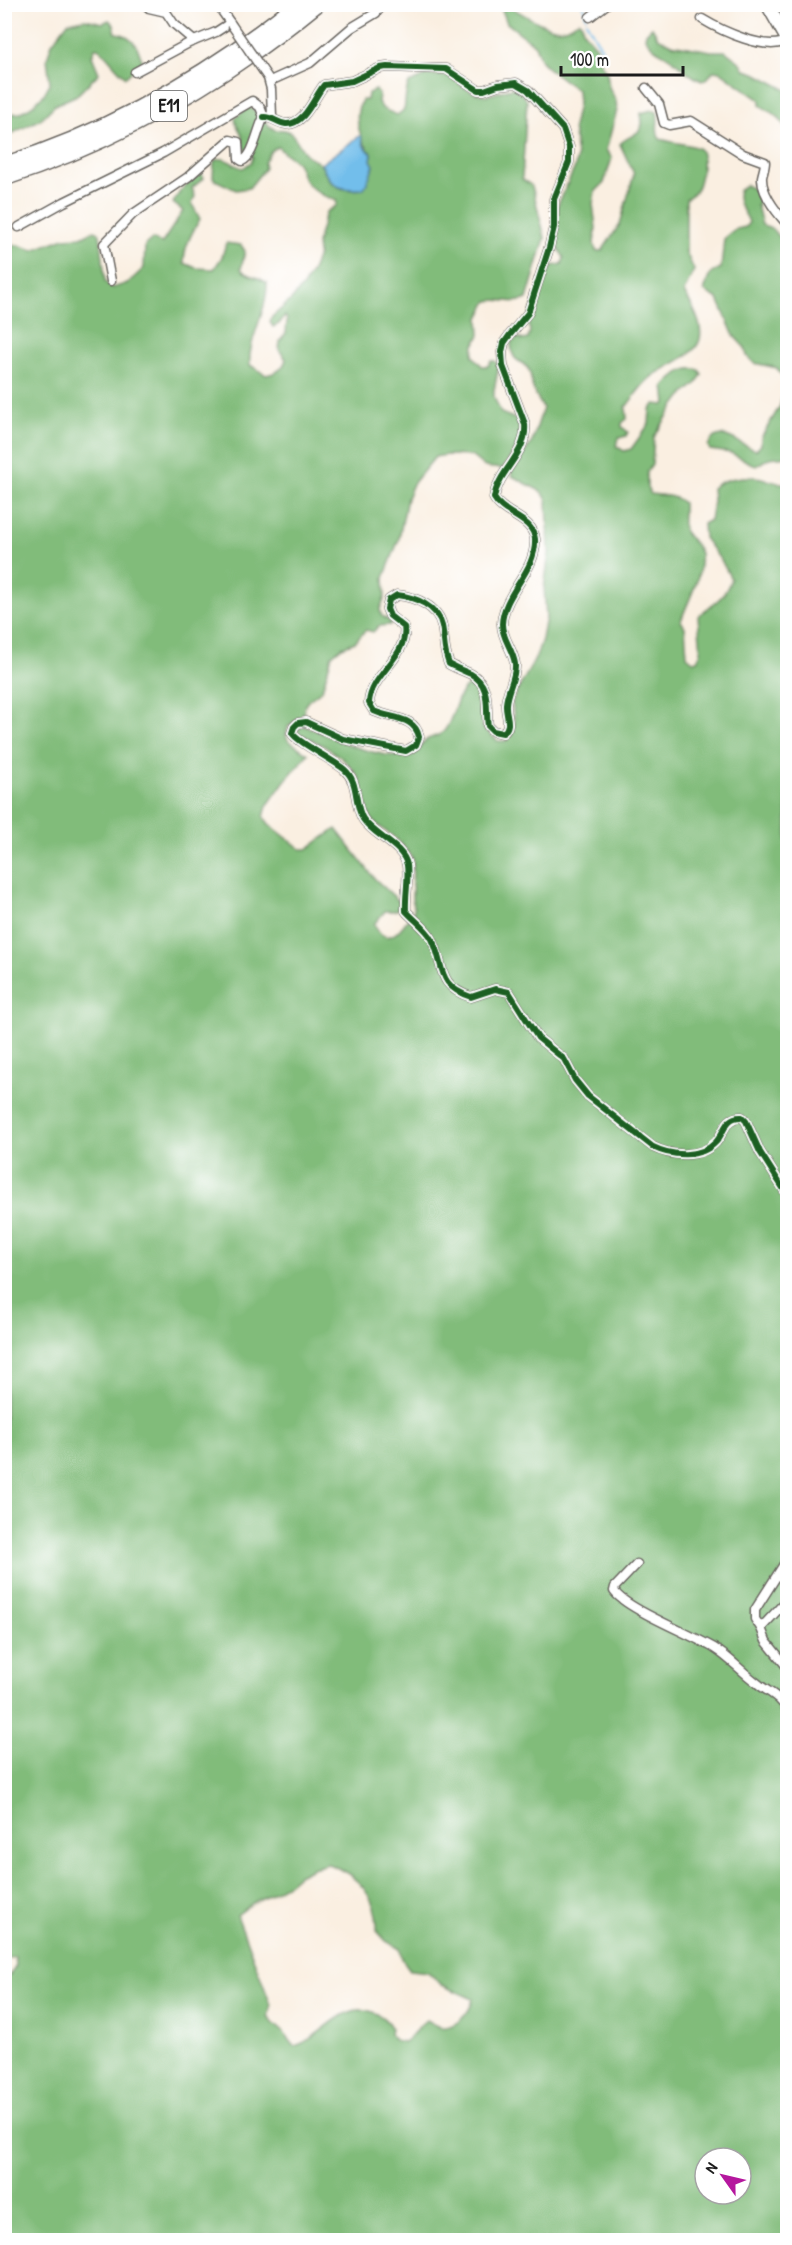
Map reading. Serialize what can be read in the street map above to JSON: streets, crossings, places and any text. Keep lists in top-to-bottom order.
{
  "streets": {
    "highway": ["E11"]
  },
  "scale_bar": "100 m",
  "north": "top left"
}
